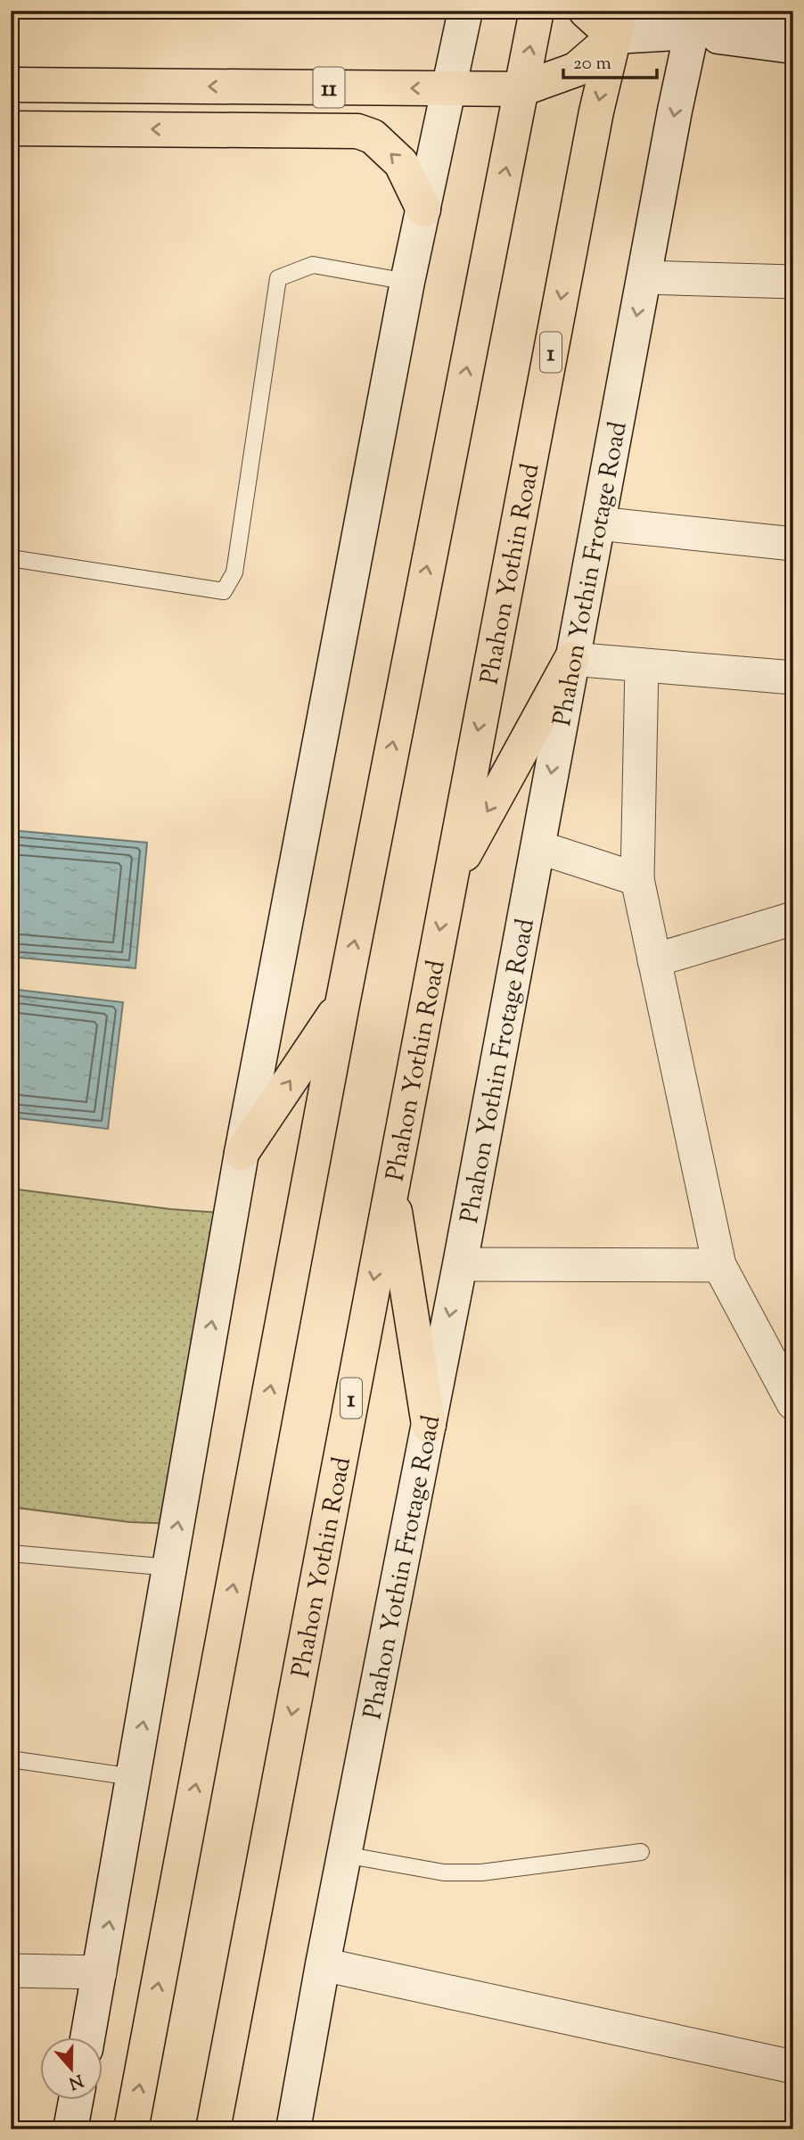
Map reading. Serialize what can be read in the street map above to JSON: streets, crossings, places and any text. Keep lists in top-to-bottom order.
{
  "streets": {
    "main road": [
      "11",
      "1",
      "Phahon Yothin Road",
      "Phahon Yothin Frotage Road"
    ]
  },
  "crossings": [
    ["11", "Phahon Yothin Road"]
  ],
  "scale_bar": "20 m",
  "north": "bottom"
}
